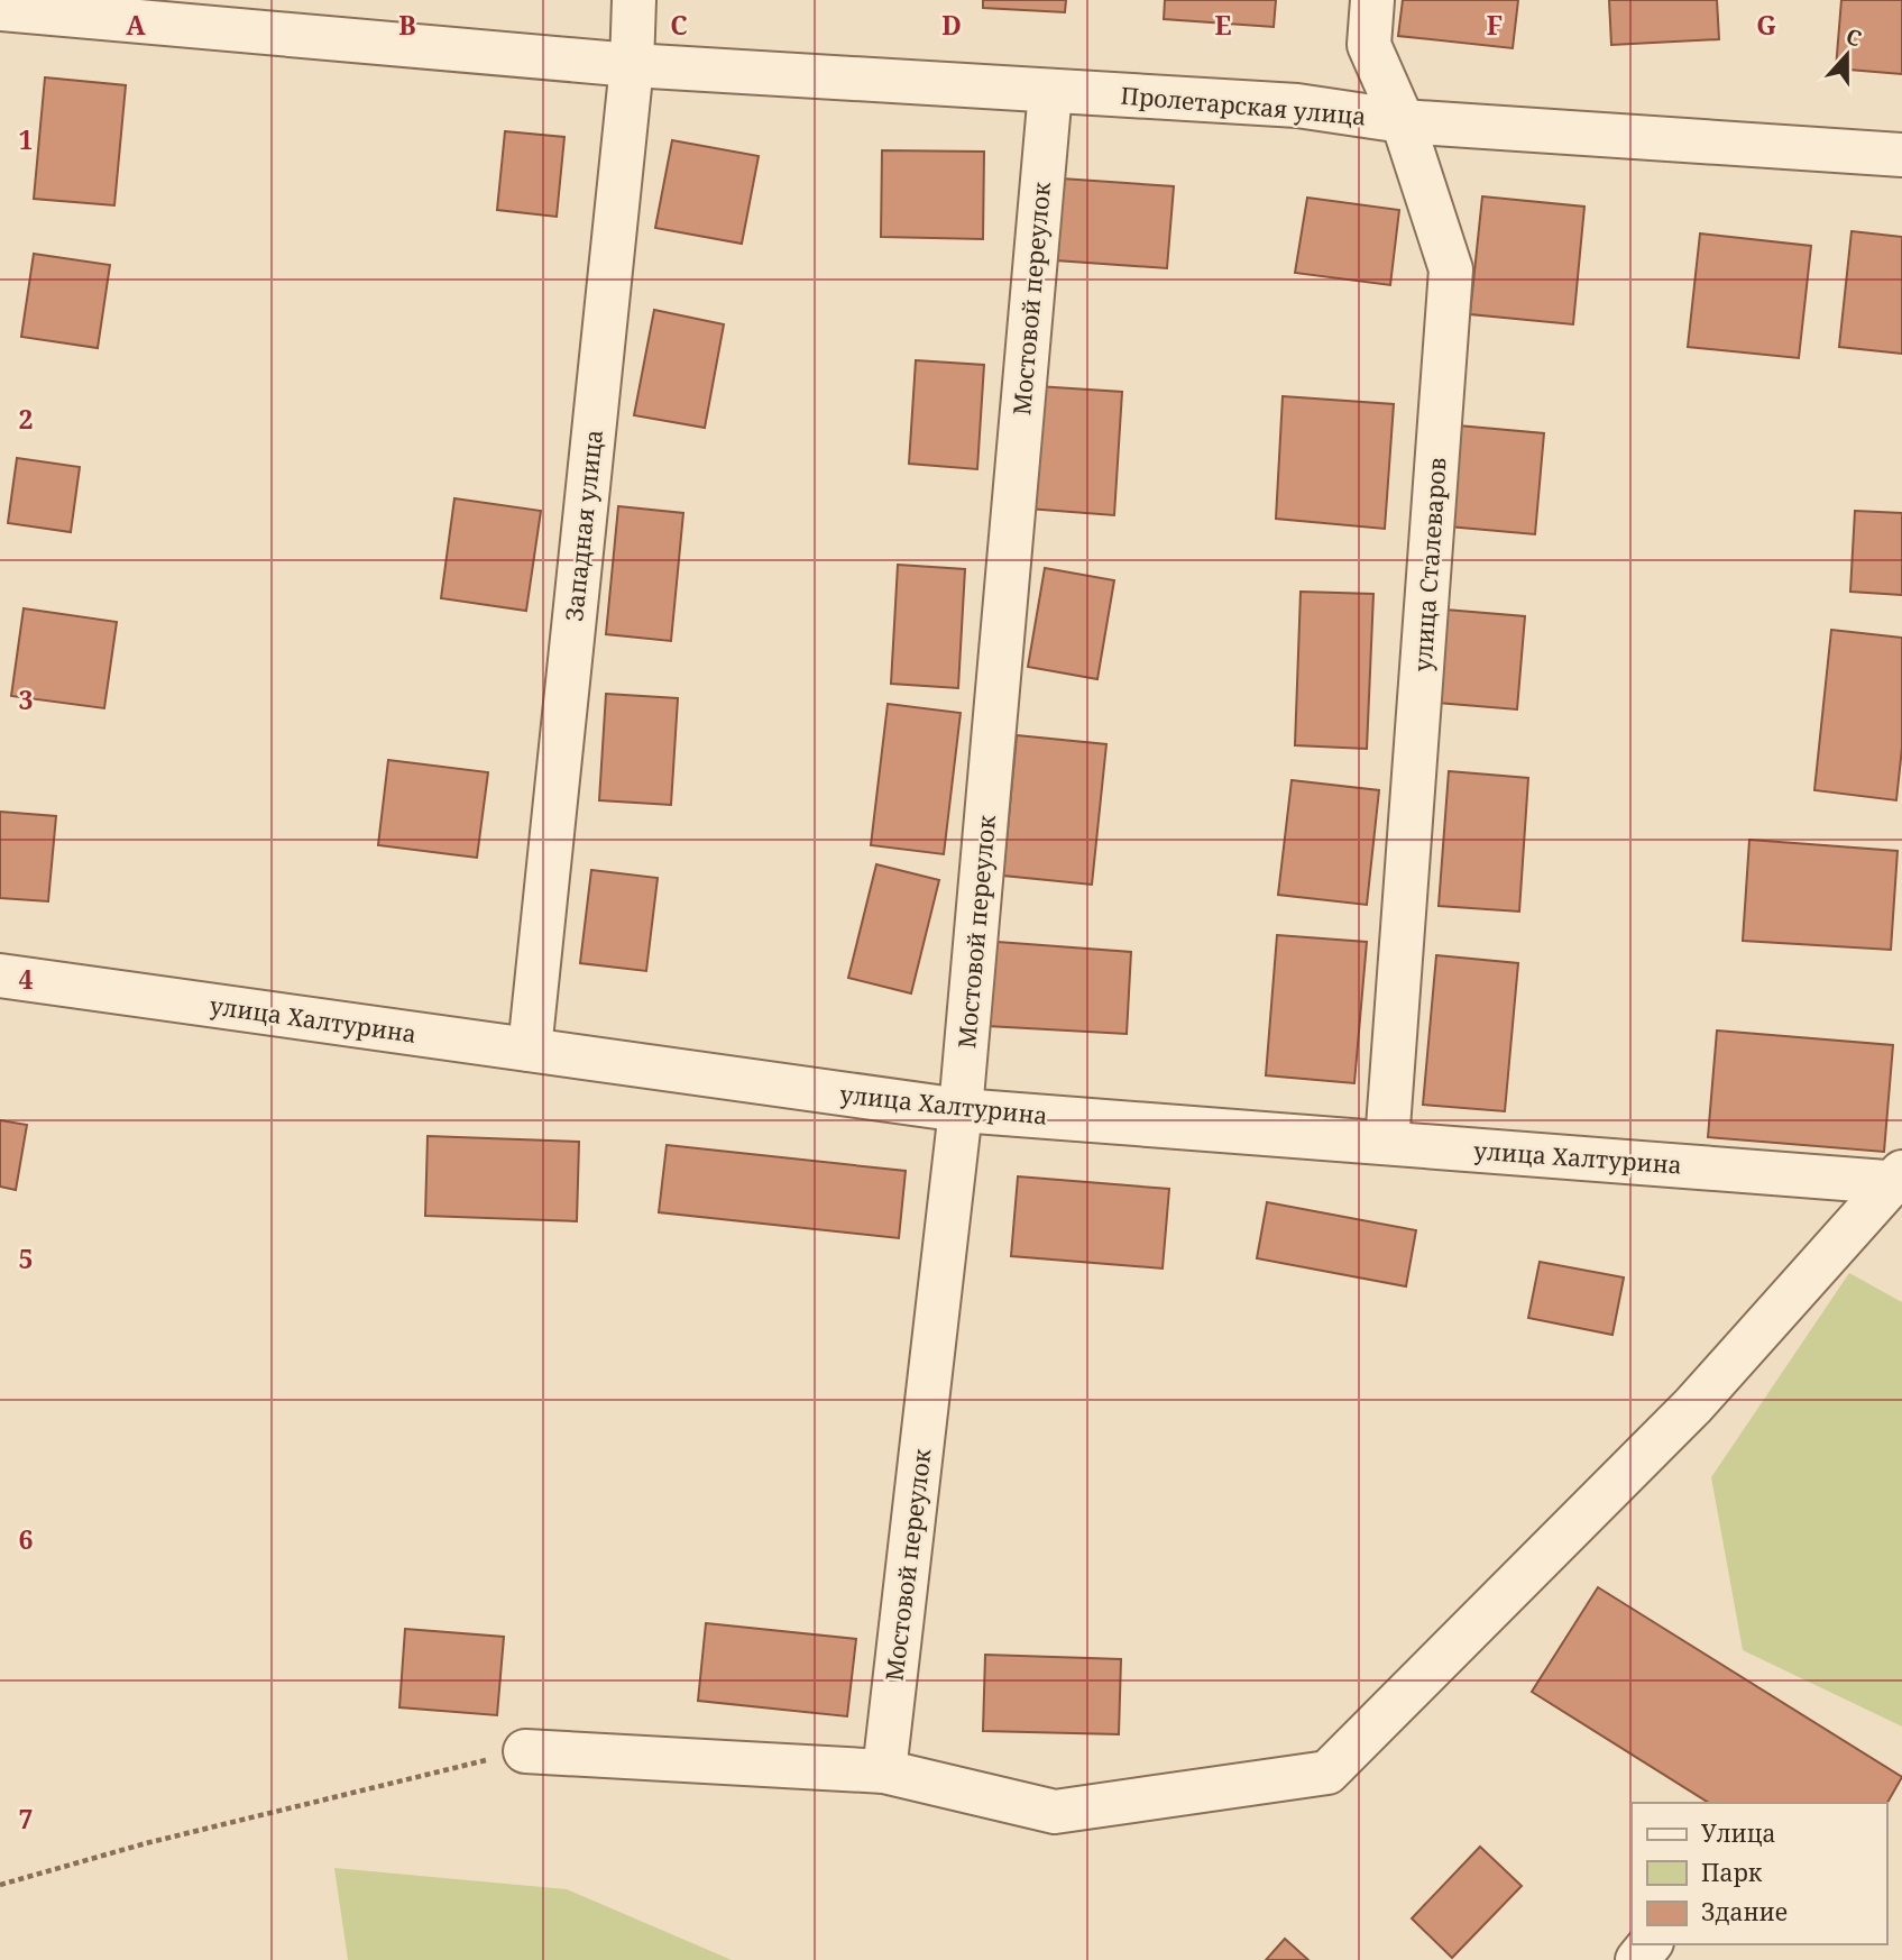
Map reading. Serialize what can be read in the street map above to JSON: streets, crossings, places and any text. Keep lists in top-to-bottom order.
{
  "streets": {
    "street": [
      "Пролетарская улица",
      "Мостовой переулок",
      "Западная улица",
      "улица Сталеваров",
      "улица Халтурина"
    ]
  },
  "crossings": [
    ["Пролетарская улица", "Мостовой переулок"],
    ["Пролетарская улица", "Западная улица"],
    ["Пролетарская улица", "улица Сталеваров"],
    ["Мостовой переулок", "улица Халтурина"],
    ["Западная улица", "улица Халтурина"],
    ["улица Сталеваров", "улица Халтурина"]
  ],
  "legend": ["Улица", "Парк", "Здание"],
  "north": "top",
  "grid": {
    "columns": [
      "A",
      "B",
      "C",
      "D",
      "E",
      "F",
      "G"
    ],
    "rows": [
      "1",
      "2",
      "3",
      "4",
      "5",
      "6",
      "7"
    ]
  }
}
